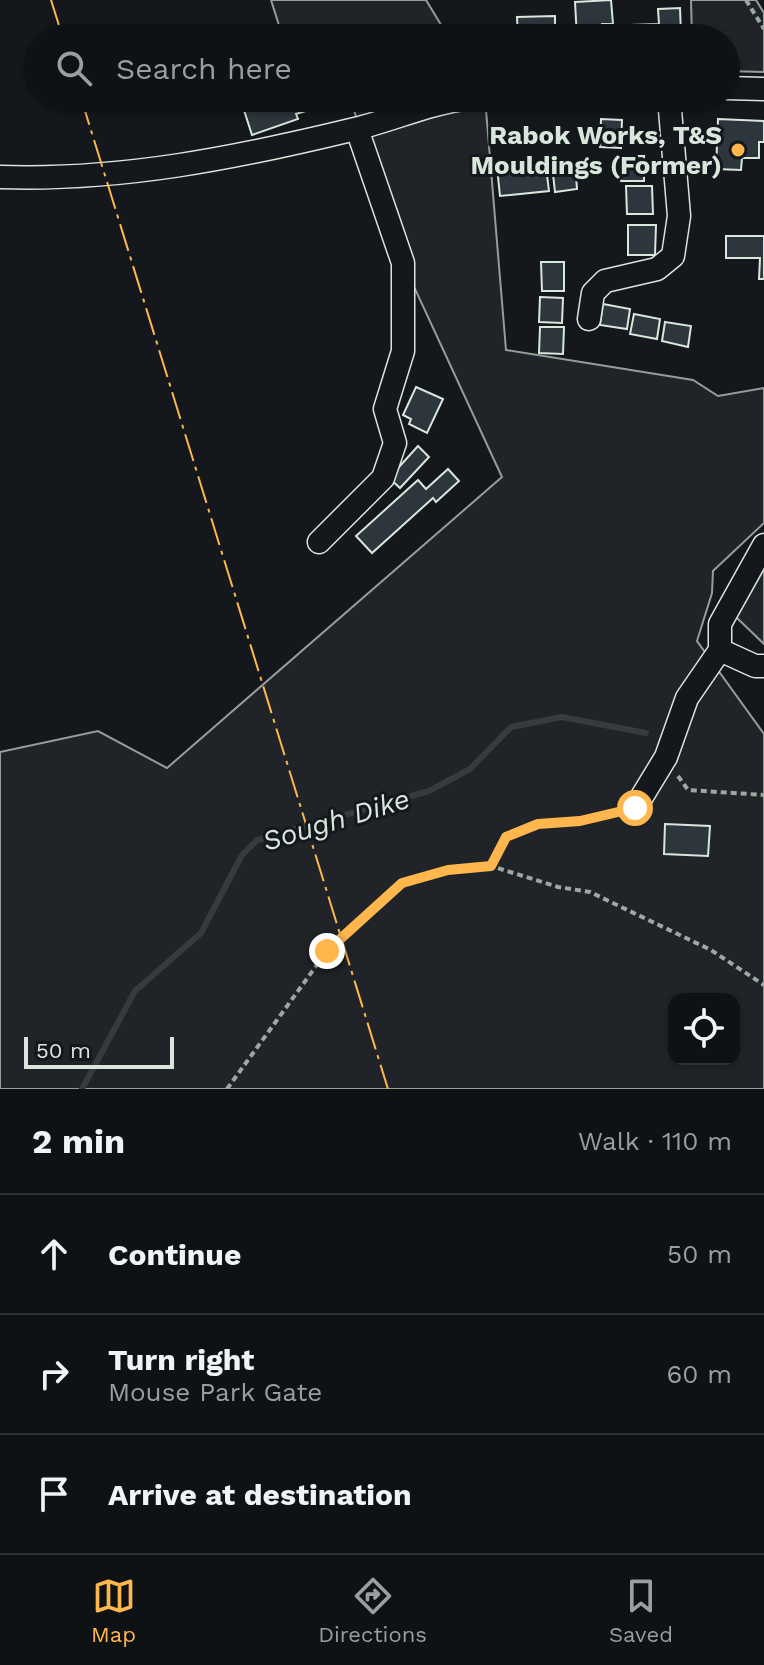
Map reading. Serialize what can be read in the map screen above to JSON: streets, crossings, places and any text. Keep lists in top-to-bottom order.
{
  "water": ["Sough Dike"],
  "places": ["Rabok Works, T&S Mouldings (Former)"],
  "scale_bar": "50 m",
  "page": {
    "search": "Search here",
    "scale": "50 m",
    "heading": ["2 min", "Walk · 110 m"],
    "list": [
      ["Continue", "50 m"],
      ["Turn right", "Mouse Park Gate", "60 m"],
      "Arrive at destination"
    ],
    "nav": ["Map", "Directions", "Saved"]
  }
}
